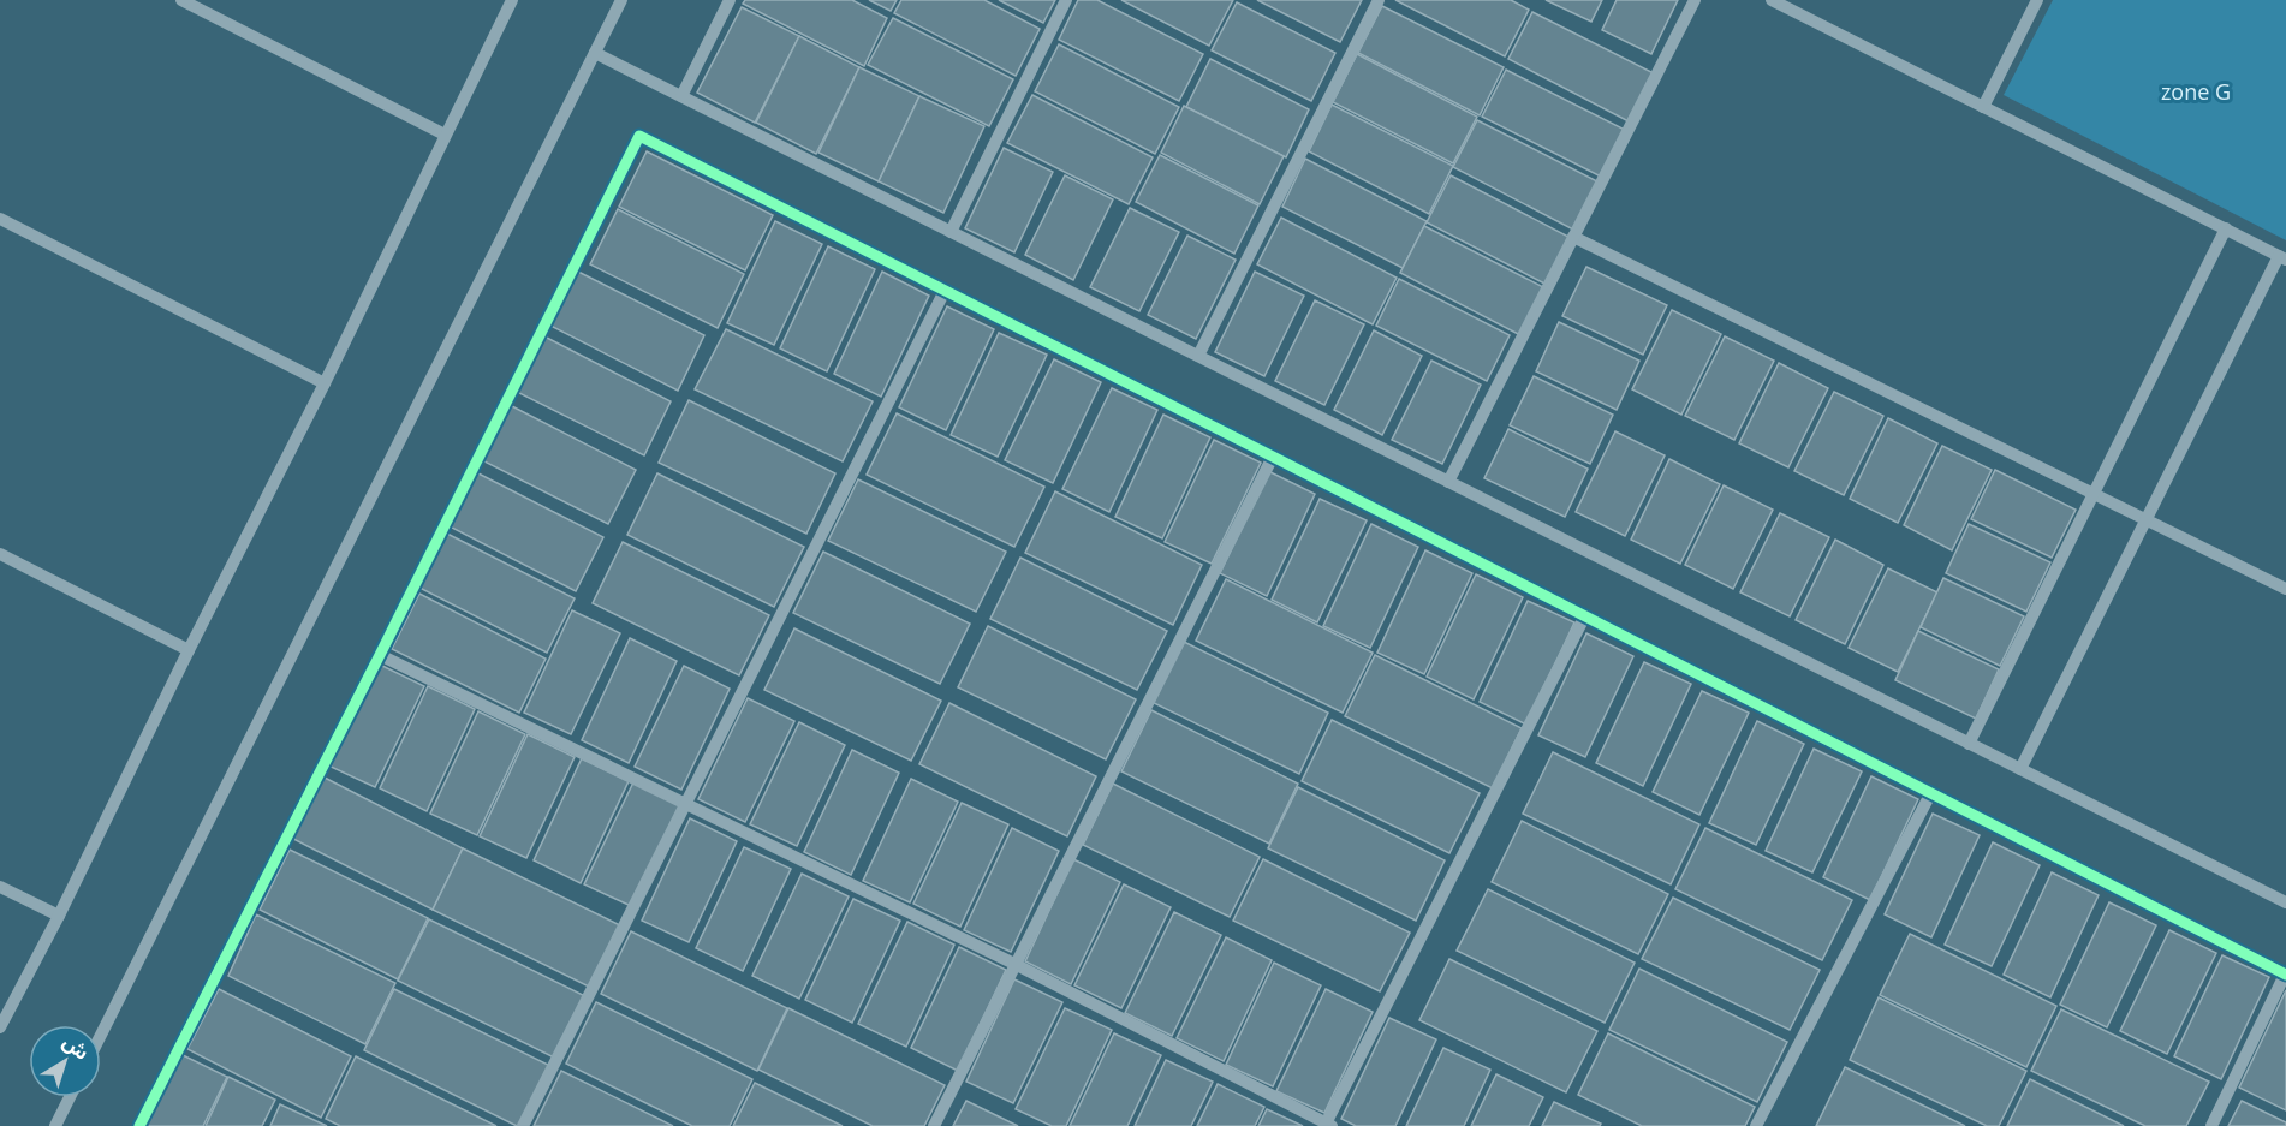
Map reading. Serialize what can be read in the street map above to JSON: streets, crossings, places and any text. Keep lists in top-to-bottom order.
{
  "parks": ["zone G"],
  "north": "top right"
}
